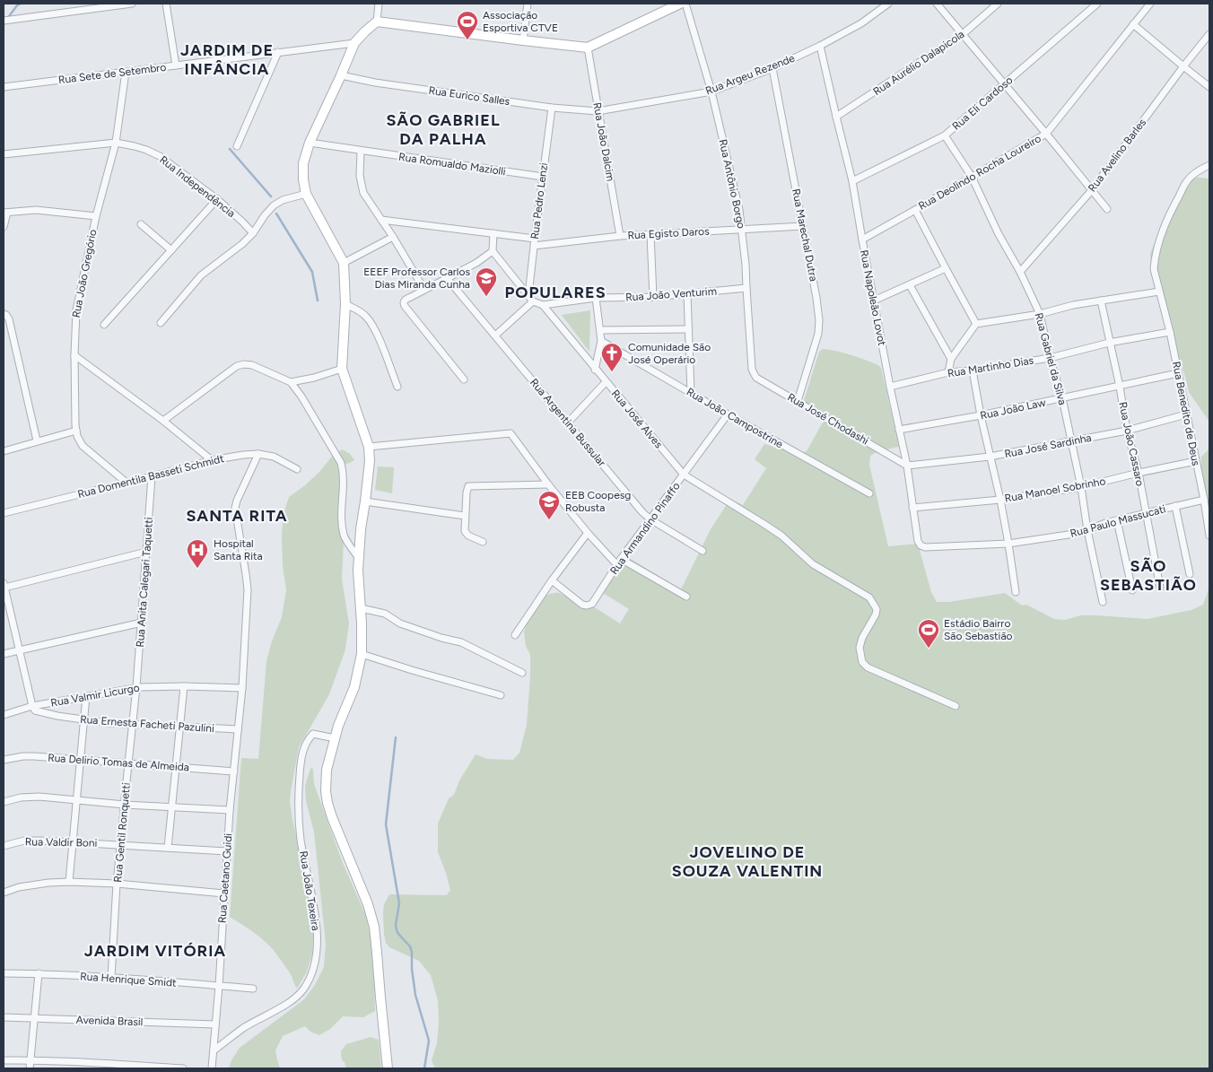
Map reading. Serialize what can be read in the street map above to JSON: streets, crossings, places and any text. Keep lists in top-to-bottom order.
{
  "streets": {
    "street": [
      "Rua Aurélio Dalapicola",
      "Rua Sete de Setembro",
      "Rua Argeu Rezende",
      "Rua Eurico Salles",
      "Rua Eli Cardoso",
      "Rua João Dalcim",
      "Rua Avelino Barles",
      "Rua Romualdo Maziolli",
      "Rua Deolindo Rocha Loureiro",
      "Rua Antônio Borgo",
      "Rua Independência",
      "Rua Pedro Lenzi",
      "Rua Egisto Daros",
      "Rua Marechal Dutra",
      "Rua João Gregório",
      "Rua João Venturim",
      "Rua Napoleão Lovot",
      "Rua Gabriel da Silva",
      "Rua Martinho Dias",
      "Rua João Law",
      "Rua Benedito de Deus",
      "Rua João Campostrine",
      "Rua José Alves",
      "Rua José Chodashi",
      "Rua Argentina Bussular",
      "Rua João Cassaro",
      "Rua José Sardinha",
      "Rua Domentila Basseti Schmidt",
      "Rua Manoel Sobrinho",
      "Rua Paulo Massucati",
      "Rua Armandino Pinaffo",
      "Rua Anita Calegari Taquetti",
      "Rua Valmir Licurgo",
      "Rua Ernesta Facheti Pazulini",
      "Rua Delirio Tomas de Almeida",
      "Rua Gentil Ronquetti",
      "Rua Valdir Boni",
      "Rua Caetano Guidi",
      "Rua João Texeira",
      "Rua Henrique Smidt",
      "Avenida Brasil"
    ]
  },
  "crossings": [
    ["Rua Aurélio Dalapicola", "Rua Napoleão Lovot"],
    ["Rua Sete de Setembro", "Rua João Gregório"],
    ["Rua Argeu Rezende", "Rua Eurico Salles"],
    ["Rua Argeu Rezende", "Rua João Dalcim"],
    ["Rua Argeu Rezende", "Rua Antônio Borgo"],
    ["Rua Argeu Rezende", "Rua Marechal Dutra"],
    ["Rua Argeu Rezende", "Rua Napoleão Lovot"],
    ["Rua Eurico Salles", "Rua João Dalcim"],
    ["Rua Eurico Salles", "Rua Pedro Lenzi"],
    ["Rua Eli Cardoso", "Rua Napoleão Lovot"],
    ["Rua Eli Cardoso", "Rua Gabriel da Silva"],
    ["Rua João Dalcim", "Rua Egisto Daros"],
    ["Rua Avelino Barles", "Rua Gabriel da Silva"],
    ["Rua Romualdo Maziolli", "Rua Pedro Lenzi"],
    ["Rua Deolindo Rocha Loureiro", "Rua Napoleão Lovot"],
    ["Rua Deolindo Rocha Loureiro", "Rua Gabriel da Silva"],
    ["Rua Antônio Borgo", "Rua Egisto Daros"],
    ["Rua Antônio Borgo", "Rua João Venturim"],
    ["Rua Antônio Borgo", "Rua José Chodashi"],
    ["Rua Independência", "Rua João Gregório"],
    ["Rua Pedro Lenzi", "Rua Egisto Daros"],
    ["Rua Egisto Daros", "Rua Marechal Dutra"],
    ["Rua Marechal Dutra", "Rua José Chodashi"],
    ["Rua João Gregório", "Rua Domentila Basseti Schmidt"],
    ["Rua João Venturim", "Rua José Alves"],
    ["Rua Napoleão Lovot", "Rua Martinho Dias"],
    ["Rua Napoleão Lovot", "Rua João Law"],
    ["Rua Napoleão Lovot", "Rua José Chodashi"],
    ["Rua Napoleão Lovot", "Rua José Sardinha"],
    ["Rua Napoleão Lovot", "Rua Manoel Sobrinho"],
    ["Rua Napoleão Lovot", "Rua Paulo Massucati"],
    ["Rua Gabriel da Silva", "Rua Martinho Dias"],
    ["Rua Gabriel da Silva", "Rua João Law"],
    ["Rua Gabriel da Silva", "Rua José Sardinha"],
    ["Rua Gabriel da Silva", "Rua Manoel Sobrinho"],
    ["Rua Gabriel da Silva", "Rua Paulo Massucati"],
    ["Rua Martinho Dias", "Rua Benedito de Deus"],
    ["Rua Martinho Dias", "Rua João Cassaro"],
    ["Rua João Law", "Rua Benedito de Deus"],
    ["Rua João Law", "Rua João Cassaro"],
    ["Rua Benedito de Deus", "Rua José Sardinha"],
    ["Rua Benedito de Deus", "Rua Manoel Sobrinho"],
    ["Rua Benedito de Deus", "Rua Paulo Massucati"],
    ["Rua João Campostrine", "Rua Armandino Pinaffo"],
    ["Rua José Alves", "Rua Armandino Pinaffo"],
    ["Rua José Chodashi", "Rua José Sardinha"],
    ["Rua Argentina Bussular", "Rua Armandino Pinaffo"],
    ["Rua João Cassaro", "Rua José Sardinha"],
    ["Rua João Cassaro", "Rua Manoel Sobrinho"],
    ["Rua João Cassaro", "Rua Paulo Massucati"],
    ["Rua Domentila Basseti Schmidt", "Rua Anita Calegari Taquetti"],
    ["Rua Domentila Basseti Schmidt", "Rua Caetano Guidi"],
    ["Rua Anita Calegari Taquetti", "Rua Valmir Licurgo"],
    ["Rua Anita Calegari Taquetti", "Rua Gentil Ronquetti"],
    ["Rua Valmir Licurgo", "Rua Ernesta Facheti Pazulini"],
    ["Rua Valmir Licurgo", "Rua Gentil Ronquetti"],
    ["Rua Valmir Licurgo", "Rua Caetano Guidi"],
    ["Rua Ernesta Facheti Pazulini", "Rua Gentil Ronquetti"],
    ["Rua Ernesta Facheti Pazulini", "Rua Caetano Guidi"],
    ["Rua Delirio Tomas de Almeida", "Rua Gentil Ronquetti"],
    ["Rua Delirio Tomas de Almeida", "Rua Caetano Guidi"],
    ["Rua Gentil Ronquetti", "Rua Valdir Boni"],
    ["Rua Gentil Ronquetti", "Rua Henrique Smidt"],
    ["Rua Valdir Boni", "Rua Caetano Guidi"],
    ["Rua Caetano Guidi", "Rua João Texeira"],
    ["Rua Caetano Guidi", "Rua Henrique Smidt"],
    ["Rua Caetano Guidi", "Avenida Brasil"]
  ],
  "districts": [
    "JARDIM DE INFÂNCIA",
    "SÃO GABRIEL DA PALHA",
    "POPULARES",
    "SANTA RITA",
    "SÃO SEBASTIÃO",
    "JOVELINO DE SOUZA VALENTIN",
    "JARDIM VITÓRIA"
  ],
  "places": {
    "sports": ["Associação Esportiva CTVE", "Estádio Bairro São Sebastião"],
    "school or university": ["EEEF Professor Carlos Dias Miranda Cunha", "EEB Coopesg Robusta"],
    "church": ["Comunidade São José Operário"],
    "hospital": ["Hospital Santa Rita"]
  }
}
